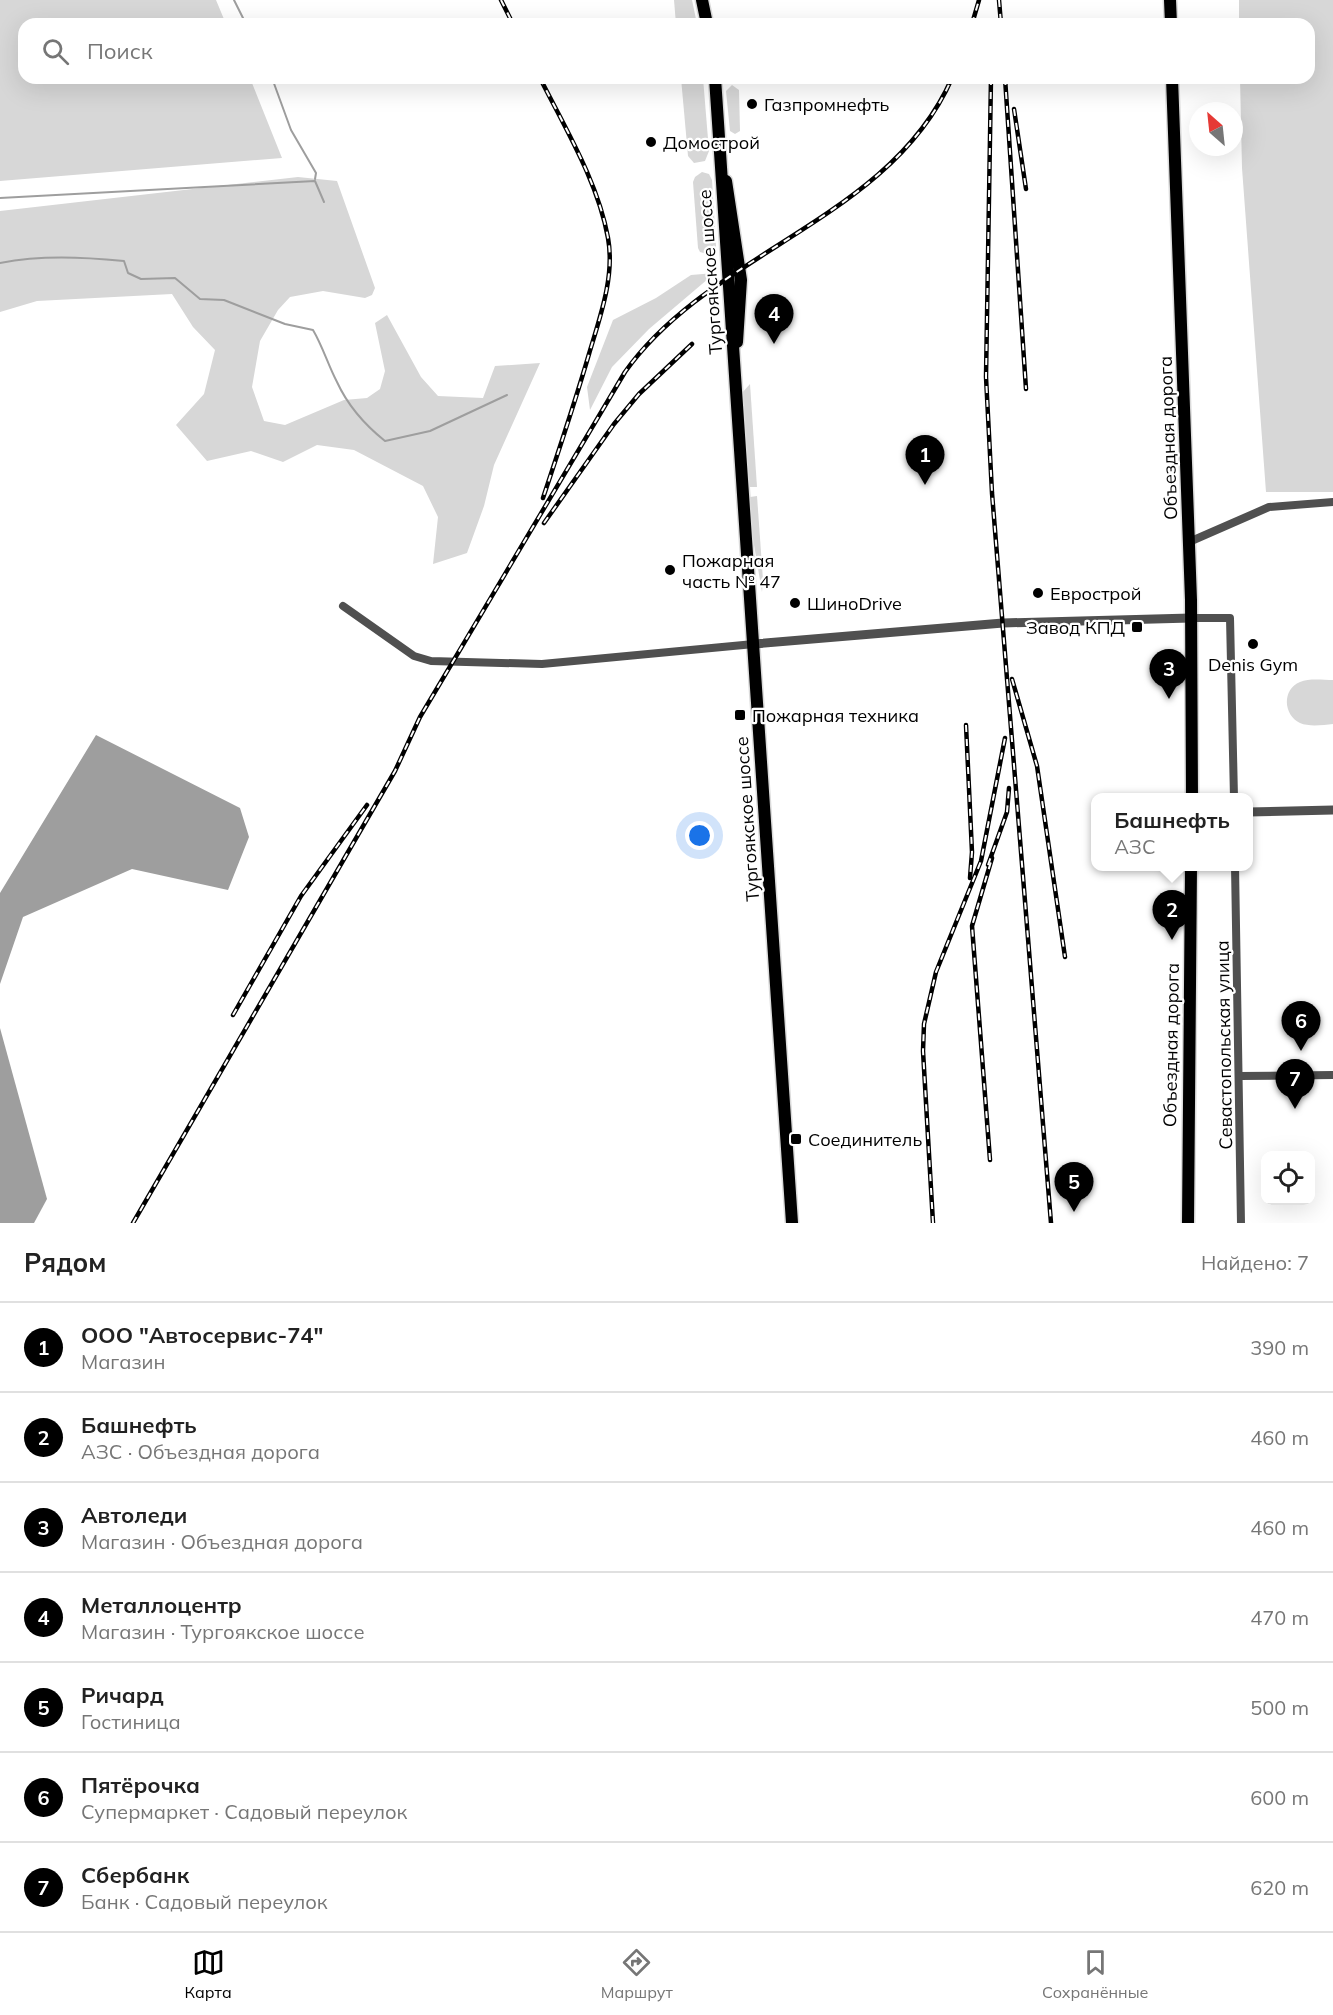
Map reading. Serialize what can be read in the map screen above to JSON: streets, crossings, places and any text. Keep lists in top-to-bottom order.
{
  "streets": {
    "main road": ["Тургоякское шоссе", "Объездная дорога"],
    "street": ["Севастопольская улица"]
  },
  "places": {
    "other": [
      "Газпромнефть",
      "Домострой",
      "Пожарная часть № 47",
      "Еврострой",
      "ШиноDrive",
      "Denis Gym"
    ],
    "transit": ["Завод КПД", "Пожарная техника", "Соединитель"]
  },
  "north": "top left",
  "page": {
    "search": "Поиск",
    "pins": [
      "4",
      "1",
      "3",
      "2",
      "6",
      "7",
      "5"
    ],
    "popup": ["Башнефть", "АЗС"],
    "heading": ["Рядом", "Найдено: 7"],
    "list": [
      {
        "mark": "1",
        "name": "ООО \"Автосервис-74\"",
        "note": "Магазин",
        "value": "390 m"
      },
      {
        "mark": "2",
        "name": "Башнефть",
        "note": "АЗС · Объездная дорога",
        "value": "460 m"
      },
      {
        "mark": "3",
        "name": "Автоледи",
        "note": "Магазин · Объездная дорога",
        "value": "460 m"
      },
      {
        "mark": "4",
        "name": "Металлоцентр",
        "note": "Магазин · Тургоякское шоссе",
        "value": "470 m"
      },
      {
        "mark": "5",
        "name": "Ричард",
        "note": "Гостиница",
        "value": "500 m"
      },
      {
        "mark": "6",
        "name": "Пятёрочка",
        "note": "Супермаркет · Садовый переулок",
        "value": "600 m"
      },
      {
        "mark": "7",
        "name": "Сбербанк",
        "note": "Банк · Садовый переулок",
        "value": "620 m"
      }
    ],
    "nav": ["Карта", "Маршрут", "Сохранённые"]
  }
}
